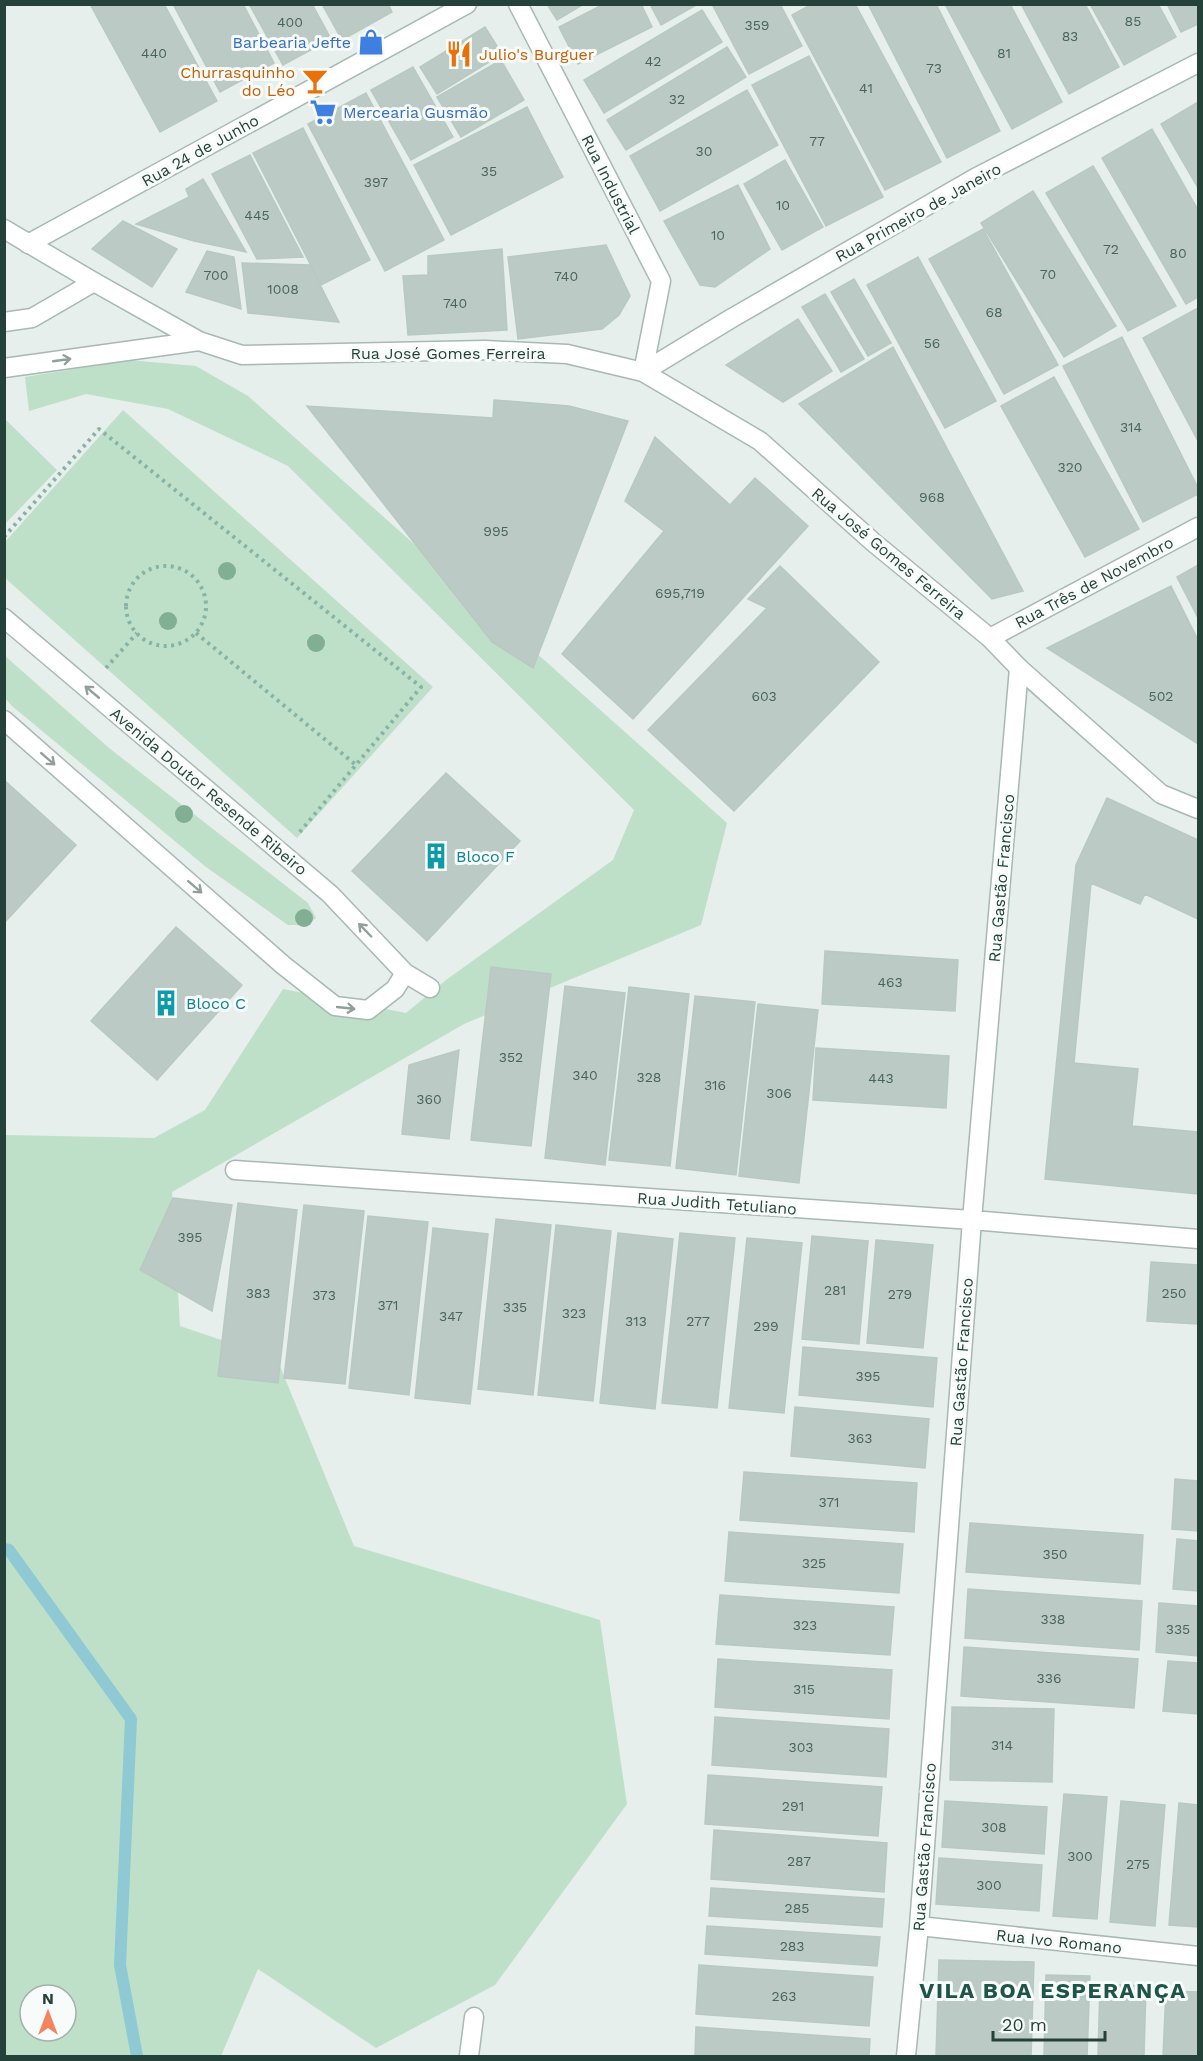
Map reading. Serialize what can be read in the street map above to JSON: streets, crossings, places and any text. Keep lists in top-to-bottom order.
{
  "streets": {
    "street": [
      "Rua 24 de Junho",
      "Rua Industrial",
      "Rua Primeiro de Janeiro",
      "Rua José Gomes Ferreira",
      "Rua Três de Novembro",
      "Avenida Doutor Resende Ribeiro",
      "Rua Gastão Francisco",
      "Rua Judith Tetuliano",
      "Rua Ivo Romano"
    ]
  },
  "crossings": [
    ["Rua 24 de Junho", "Rua José Gomes Ferreira"],
    ["Rua Industrial", "Rua Primeiro de Janeiro"],
    ["Rua Industrial", "Rua José Gomes Ferreira"],
    ["Rua Primeiro de Janeiro", "Rua José Gomes Ferreira"],
    ["Rua José Gomes Ferreira", "Rua Três de Novembro"],
    ["Rua José Gomes Ferreira", "Rua Gastão Francisco"],
    ["Rua Gastão Francisco", "Rua Judith Tetuliano"],
    ["Rua Gastão Francisco", "Rua Ivo Romano"]
  ],
  "one_way": ["Avenida Doutor Resende Ribeiro"],
  "districts": ["VILA BOA ESPERANÇA"],
  "places": {
    "shop": ["Barbearia Jefte"],
    "restaurant": ["Julio's Burguer"],
    "bar": ["Churrasquinho do Léo"],
    "supermarket": ["Mercearia Gusmão"],
    "building": ["Bloco F", "Bloco C"]
  },
  "house_numbers": [
    "85",
    "400",
    "359",
    "83",
    "440",
    "81",
    "42",
    "73",
    "41",
    "32",
    "77",
    "30",
    "35",
    "397",
    "10",
    "445",
    "10",
    "72",
    "80",
    "70",
    "700",
    "740",
    "1008",
    "740",
    "68",
    "56",
    "314",
    "320",
    "968",
    "995",
    "695,719",
    "603",
    "502",
    "463",
    "352",
    "340",
    "328",
    "443",
    "316",
    "306",
    "360",
    "395",
    "281",
    "383",
    "250",
    "279",
    "373",
    "371",
    "335",
    "323",
    "347",
    "313",
    "277",
    "299",
    "395",
    "363",
    "371",
    "350",
    "325",
    "338",
    "323",
    "335",
    "336",
    "315",
    "314",
    "303",
    "291",
    "308",
    "300",
    "287",
    "275",
    "300",
    "285",
    "283",
    "263"
  ],
  "scale_bar": "20 m",
  "north": "top"
}
